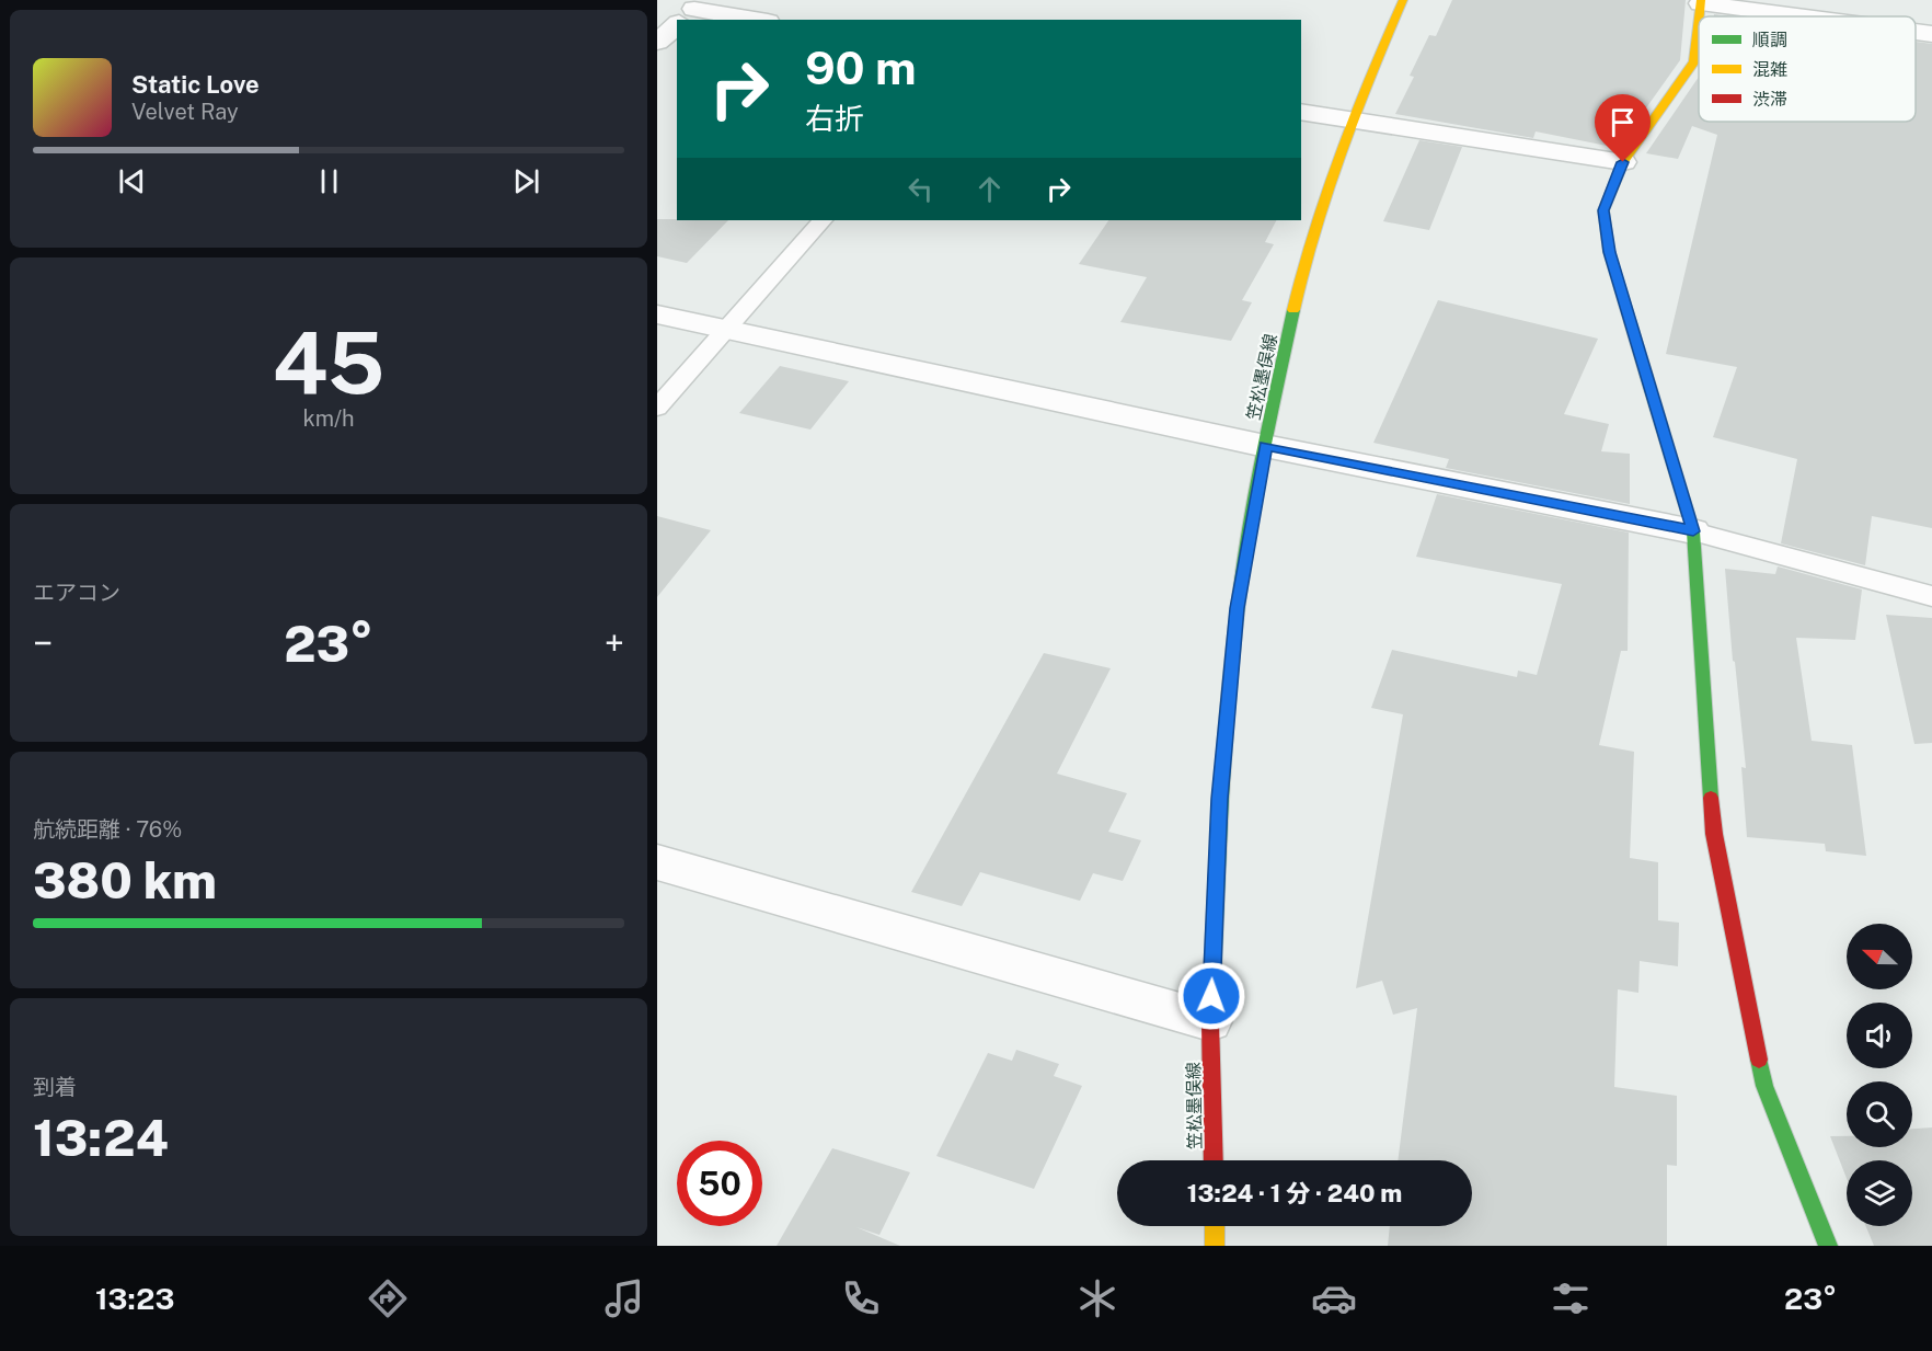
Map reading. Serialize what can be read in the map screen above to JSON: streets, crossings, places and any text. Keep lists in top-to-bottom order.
{
  "streets": {
    "street": ["笠松墨俣線"]
  },
  "legend": ["順調", "混雑", "渋滞"],
  "north": "left",
  "page": {
    "turn": ["90 m", "右折"],
    "song": ["Static Love", "Velvet Ray"],
    "tile": [
      ["45", "km/h"],
      "エアコン",
      ["航続距離 · 76%", "380 km"],
      ["到着", "13:24"]
    ],
    "heat": ["−", "23°", "+"],
    "limit": "50",
    "trip": "13:24 · 1 分 · 240 m",
    "tabs": ["13:23", "23°"]
  }
}
